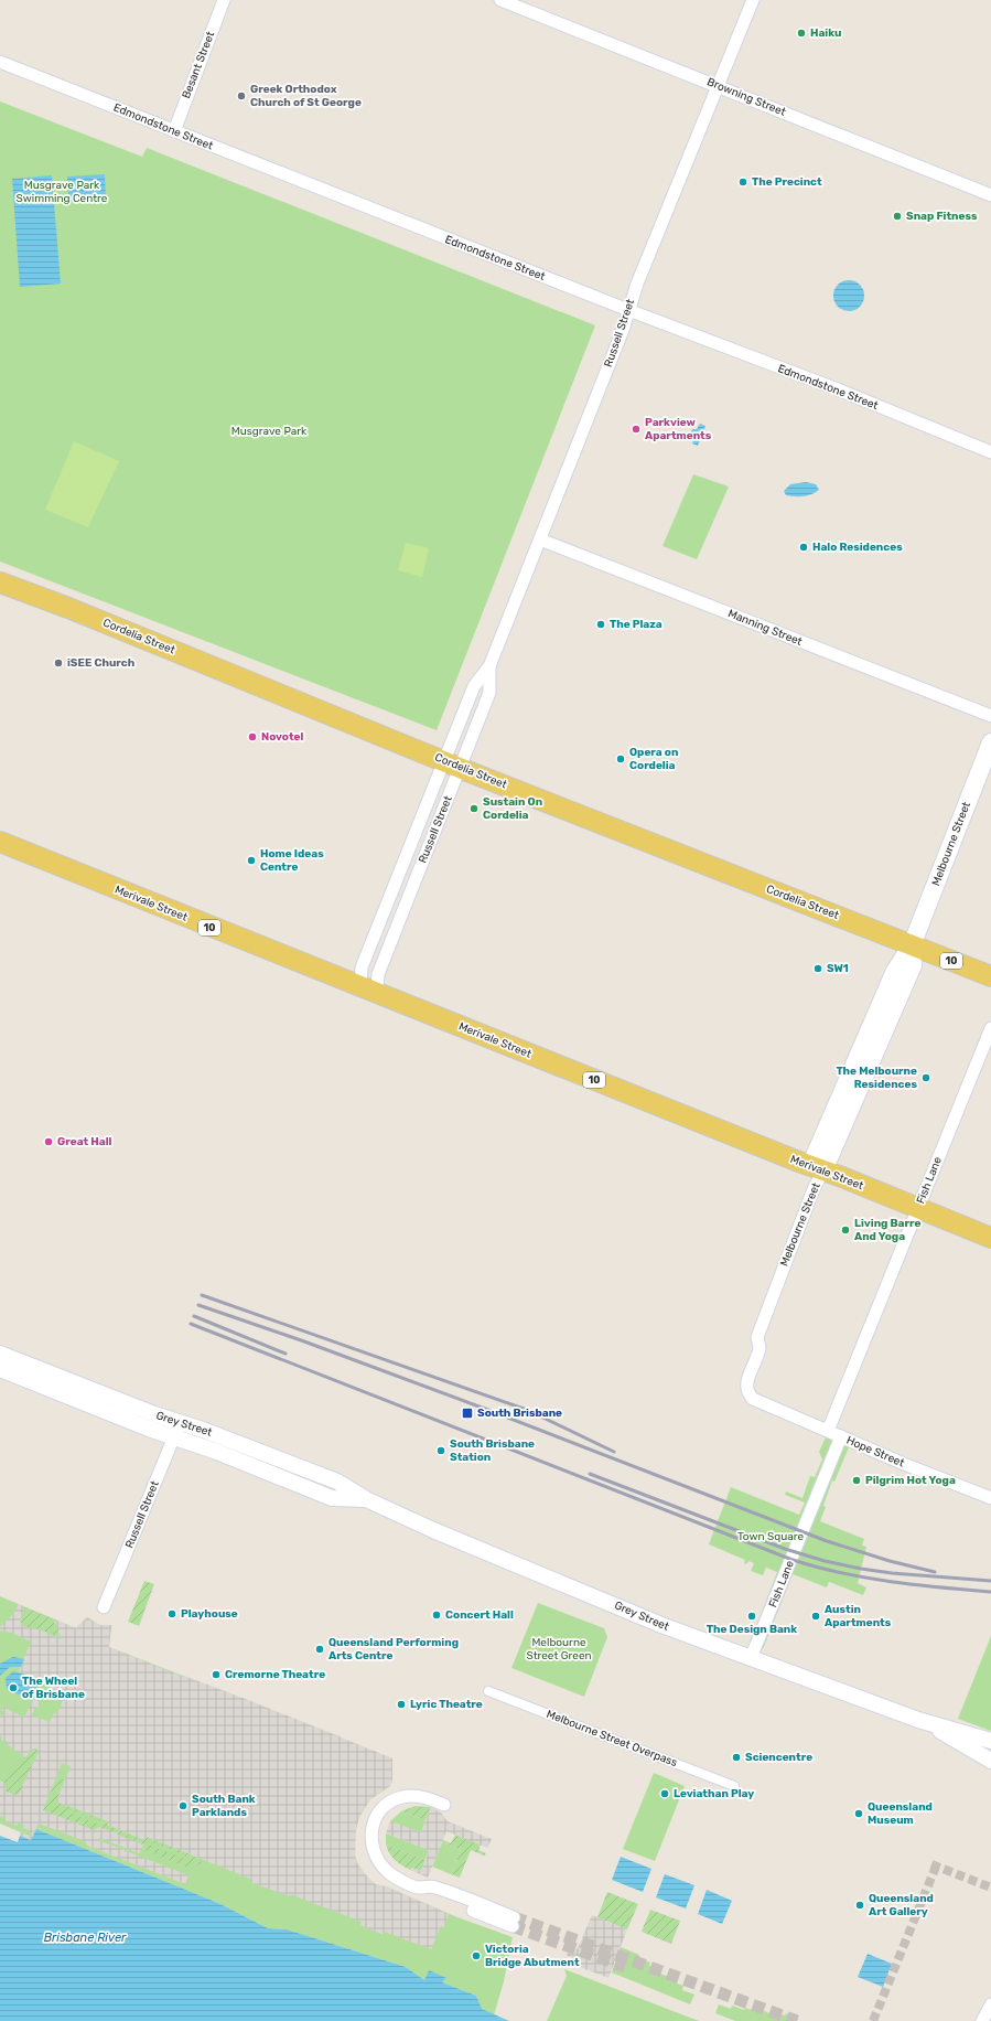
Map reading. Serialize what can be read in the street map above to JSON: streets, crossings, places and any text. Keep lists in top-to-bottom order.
{
  "streets": {
    "main road": [
      "Cordelia Street",
      "Melbourne Street",
      "Merivale Street",
      "10"
    ],
    "street": [
      "Besant Street",
      "Browning Street",
      "Edmondstone Street",
      "Russell Street",
      "Manning Street",
      "Fish Lane",
      "Grey Street",
      "Hope Street",
      "Melbourne Street Overpass"
    ]
  },
  "crossings": [
    ["Besant Street", "Edmondstone Street"],
    ["Browning Street", "Russell Street"],
    ["Edmondstone Street", "Russell Street"],
    ["Russell Street", "Manning Street"],
    ["Russell Street", "Cordelia Street"],
    ["Russell Street", "Merivale Street"],
    ["Russell Street", "Grey Street"],
    ["Cordelia Street", "Melbourne Street"],
    ["Melbourne Street", "Merivale Street"],
    ["Melbourne Street", "Hope Street"],
    ["Merivale Street", "Fish Lane"],
    ["Fish Lane", "Grey Street"],
    ["Fish Lane", "Hope Street"]
  ],
  "water": ["Brisbane River"],
  "parks": [
    "Musgrave Park Swimming Centre",
    "Musgrave Park",
    "Town Square",
    "Melbourne Street Green"
  ],
  "places": {
    "other": [
      "Haiku",
      "Greek Orthodox Church of St George",
      "The Precinct",
      "Snap Fitness",
      "Parkview Apartments",
      "Halo Residences",
      "The Plaza",
      "iSEE Church",
      "Novotel",
      "Opera on Cordelia",
      "Sustain On Cordelia",
      "Home Ideas Centre",
      "SW1",
      "The Melbourne Residences",
      "Great Hall",
      "Living Barre And Yoga",
      "South Brisbane Station",
      "Pilgrim Hot Yoga",
      "Playhouse",
      "Concert Hall",
      "The Design Bank",
      "Austin Apartments",
      "Queensland Performing Arts Centre",
      "Cremorne Theatre",
      "The Wheel of Brisbane",
      "Lyric Theatre",
      "Sciencentre",
      "Leviathan Play",
      "South Bank Parklands",
      "Queensland Museum",
      "Queensland Art Gallery",
      "Victoria Bridge Abutment"
    ],
    "transit": ["South Brisbane"]
  }
}
